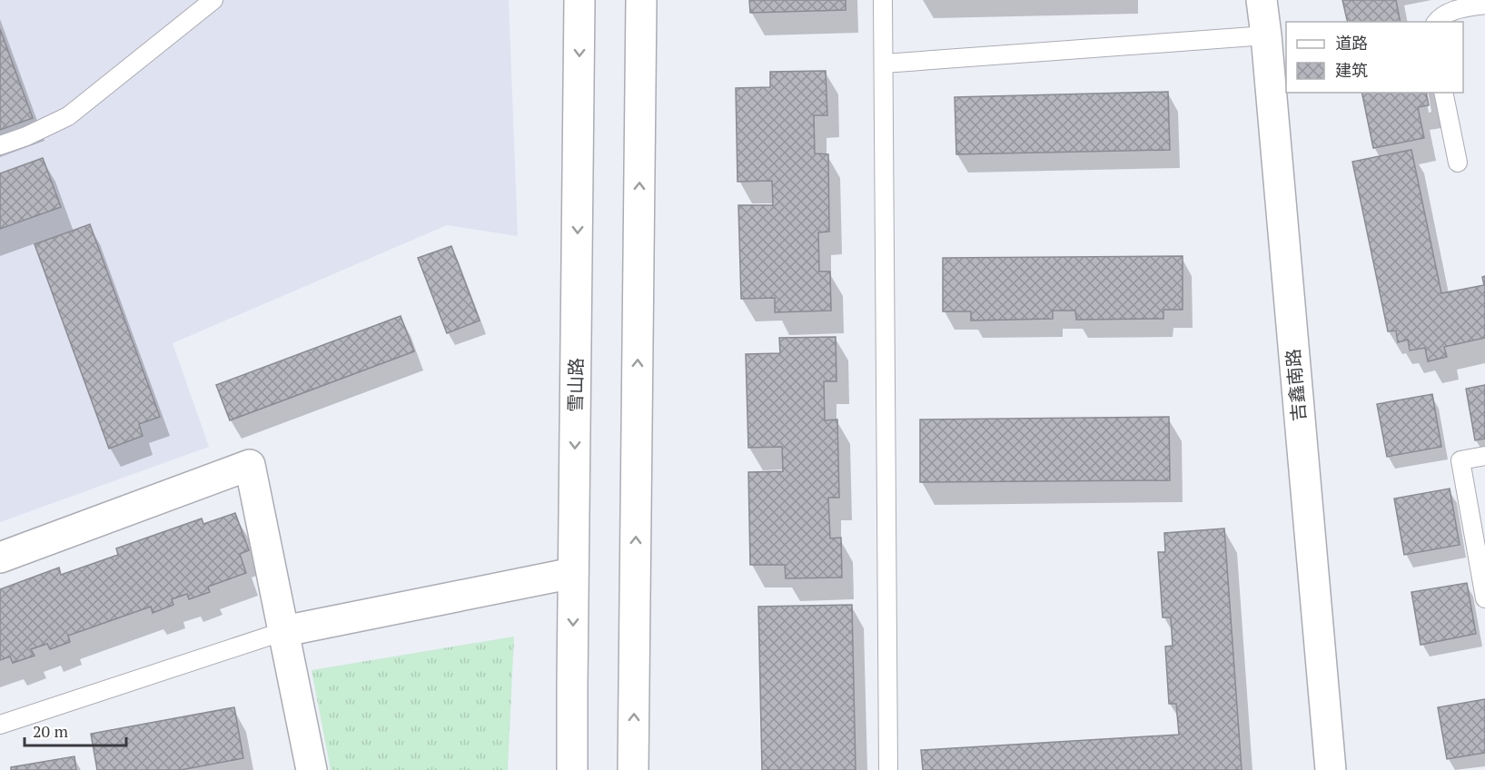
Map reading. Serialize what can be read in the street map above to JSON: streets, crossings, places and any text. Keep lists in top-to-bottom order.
{
  "streets": {
    "street": ["雪山路", "吉鑫南路"]
  },
  "legend": ["道路", "建筑"],
  "scale_bar": "20 m"
}
